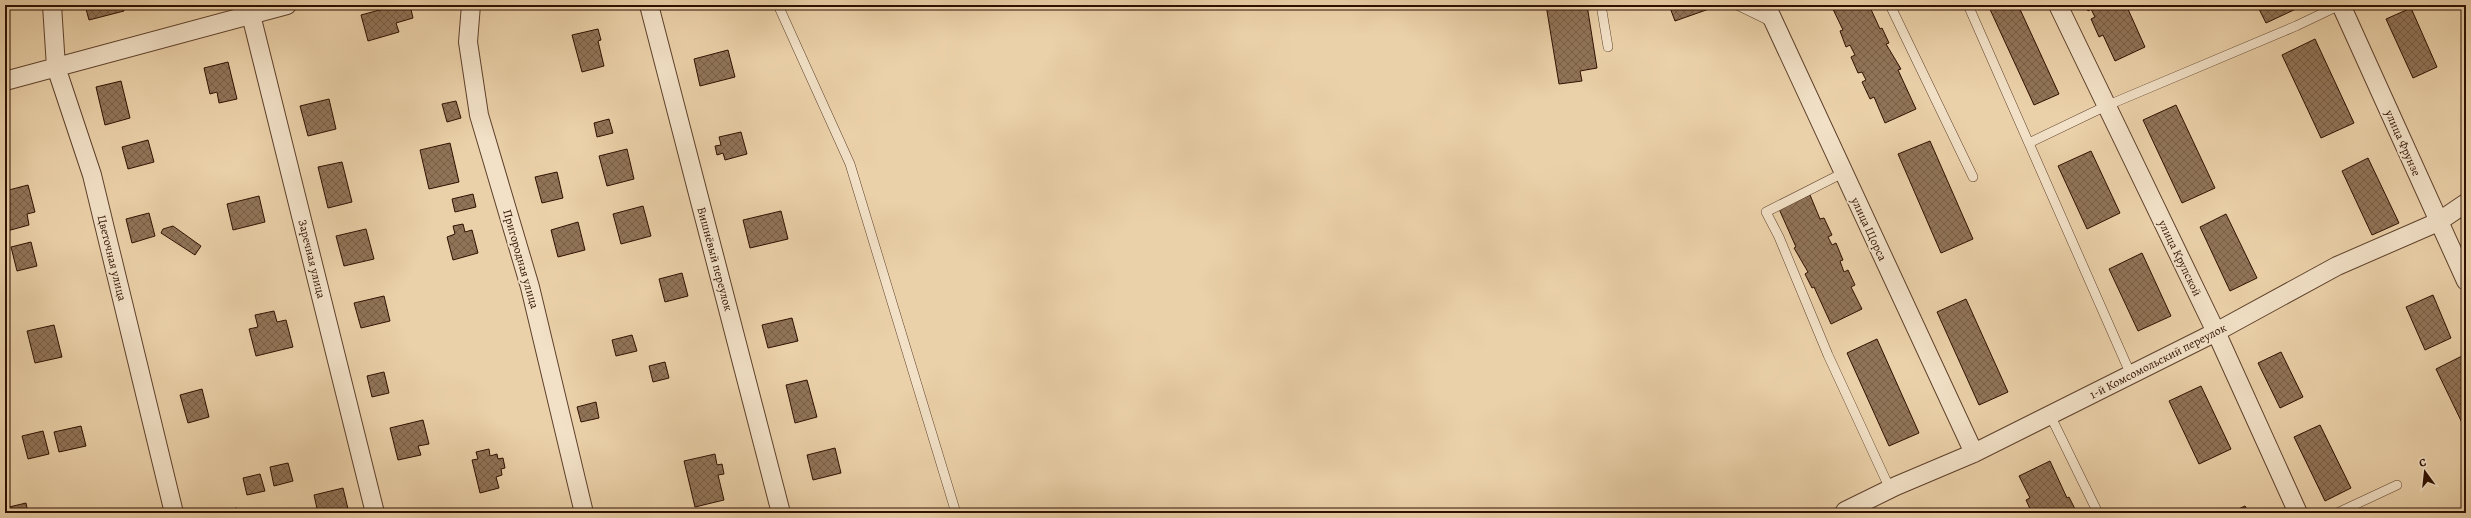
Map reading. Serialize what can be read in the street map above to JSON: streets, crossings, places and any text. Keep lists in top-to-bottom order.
{
  "streets": {
    "street": [
      "улица Фрунзе",
      "улица Щорса",
      "Цветочная улица",
      "улица Крупской",
      "Заречная улица",
      "Пригородная улица",
      "Вишнёвый переулок",
      "1-й Комсомольский переулок"
    ]
  },
  "crossings": [
    ["улица Фрунзе", "1-й Комсомольский переулок"],
    ["улица Щорса", "1-й Комсомольский переулок"],
    ["улица Крупской", "1-й Комсомольский переулок"]
  ],
  "north": "top"
}
